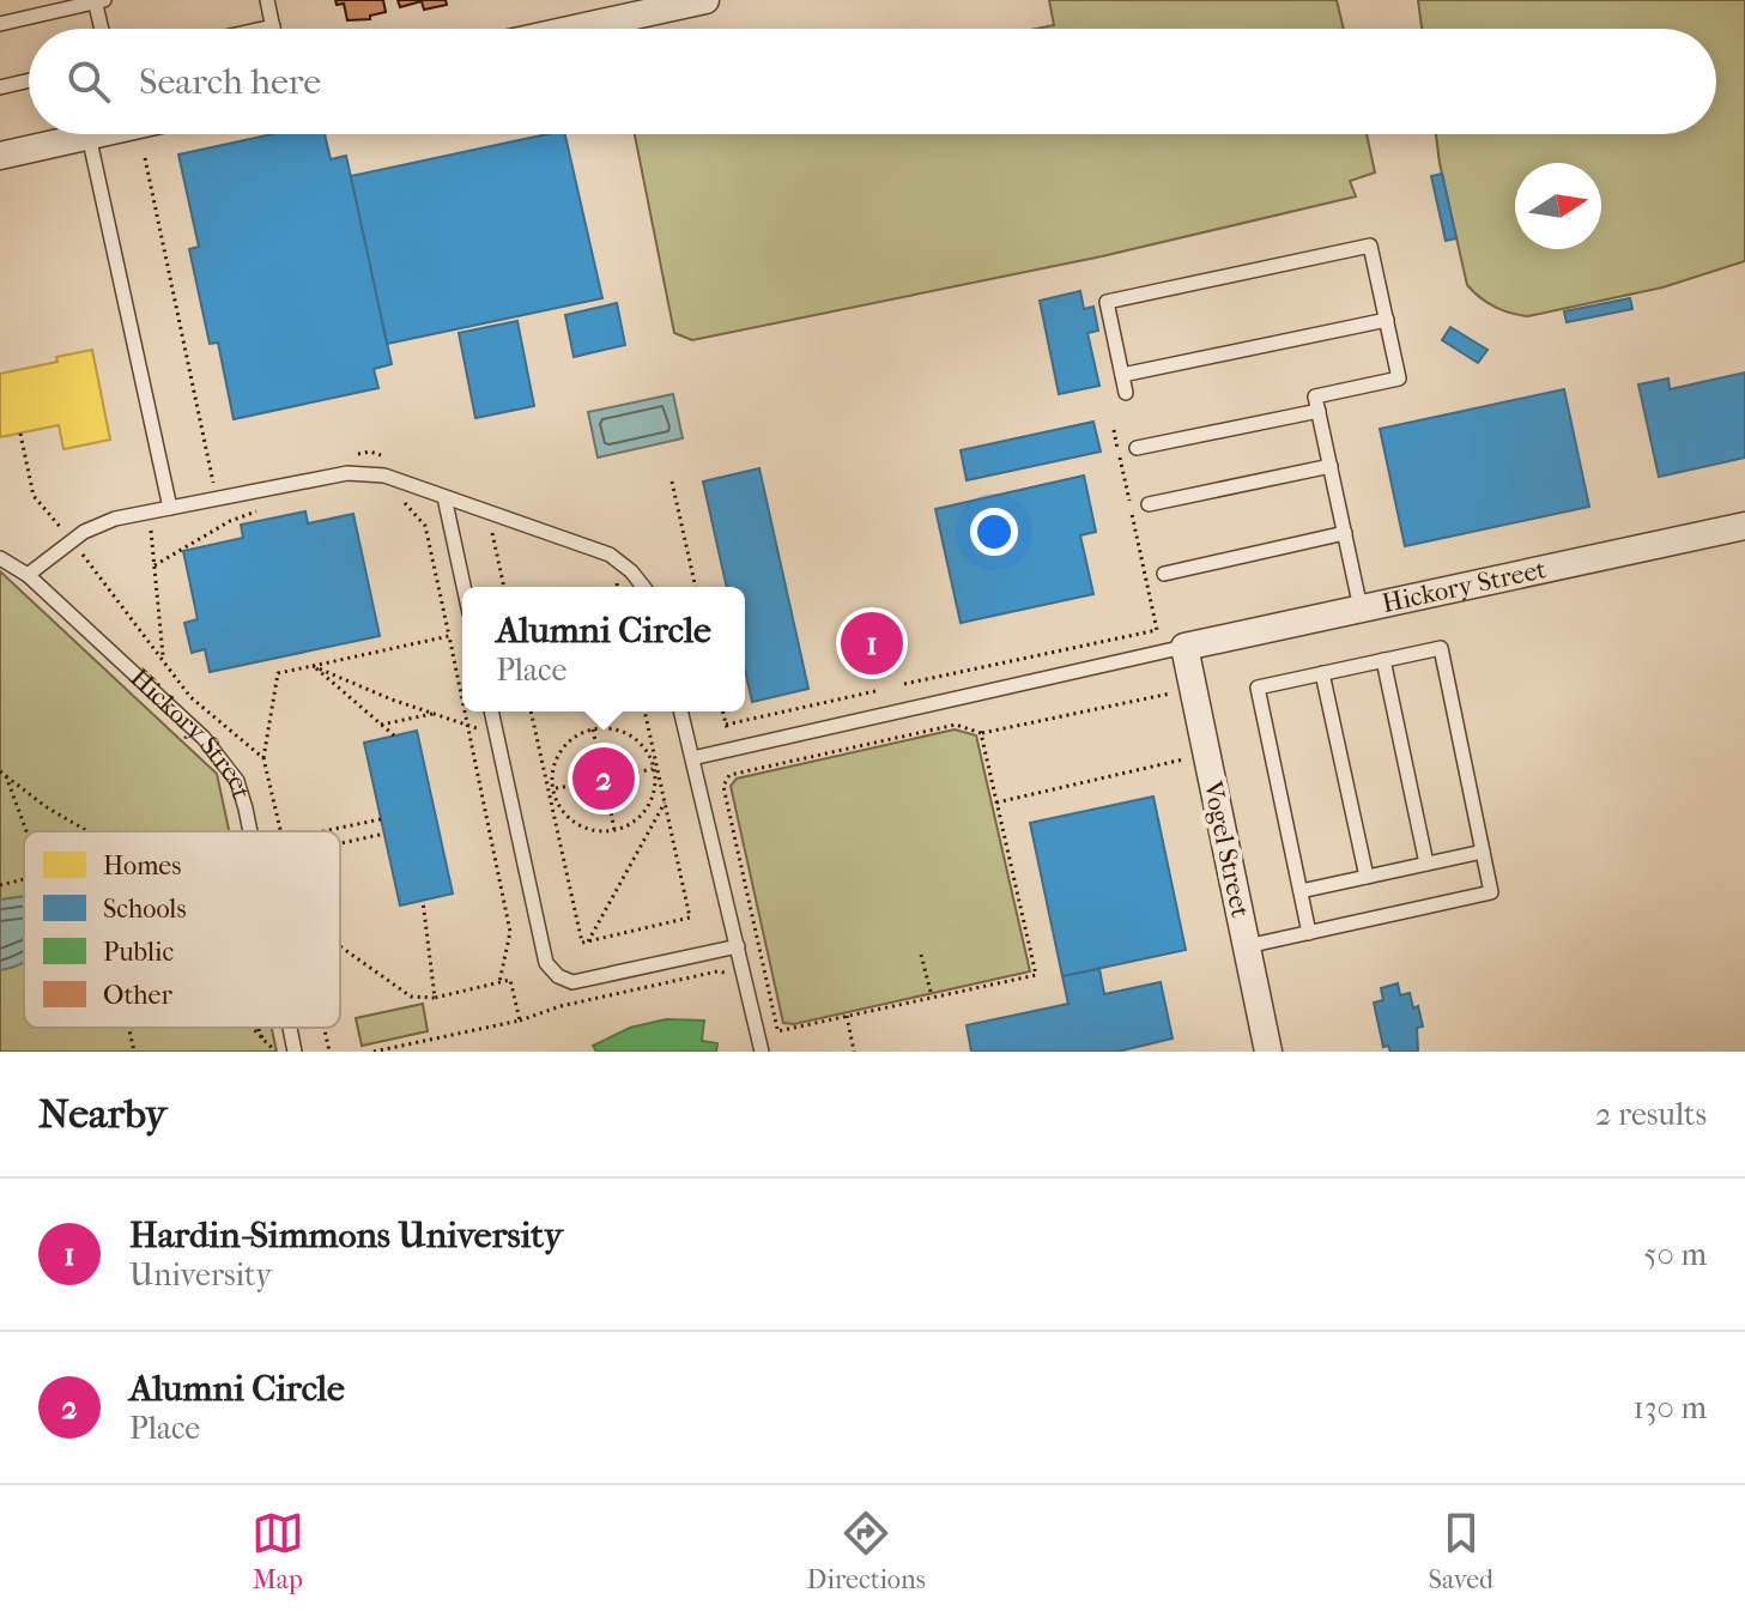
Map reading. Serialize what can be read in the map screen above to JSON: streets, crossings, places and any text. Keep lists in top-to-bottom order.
{
  "streets": {
    "street": ["Hickory Street", "Vogel Street"]
  },
  "crossings": [
    ["Hickory Street", "Vogel Street"]
  ],
  "legend": [
    "Homes",
    "Schools",
    "Public",
    "Other"
  ],
  "north": "right",
  "page": {
    "search": "Search here",
    "popup": ["Alumni Circle", "Place"],
    "pins": ["1", "2"],
    "heading": ["Nearby", "2 results"],
    "list": [
      {
        "mark": "1",
        "name": "Hardin-Simmons University",
        "note": "University",
        "value": "50 m"
      },
      {
        "mark": "2",
        "name": "Alumni Circle",
        "note": "Place",
        "value": "130 m"
      }
    ],
    "nav": ["Map", "Directions", "Saved"]
  }
}
